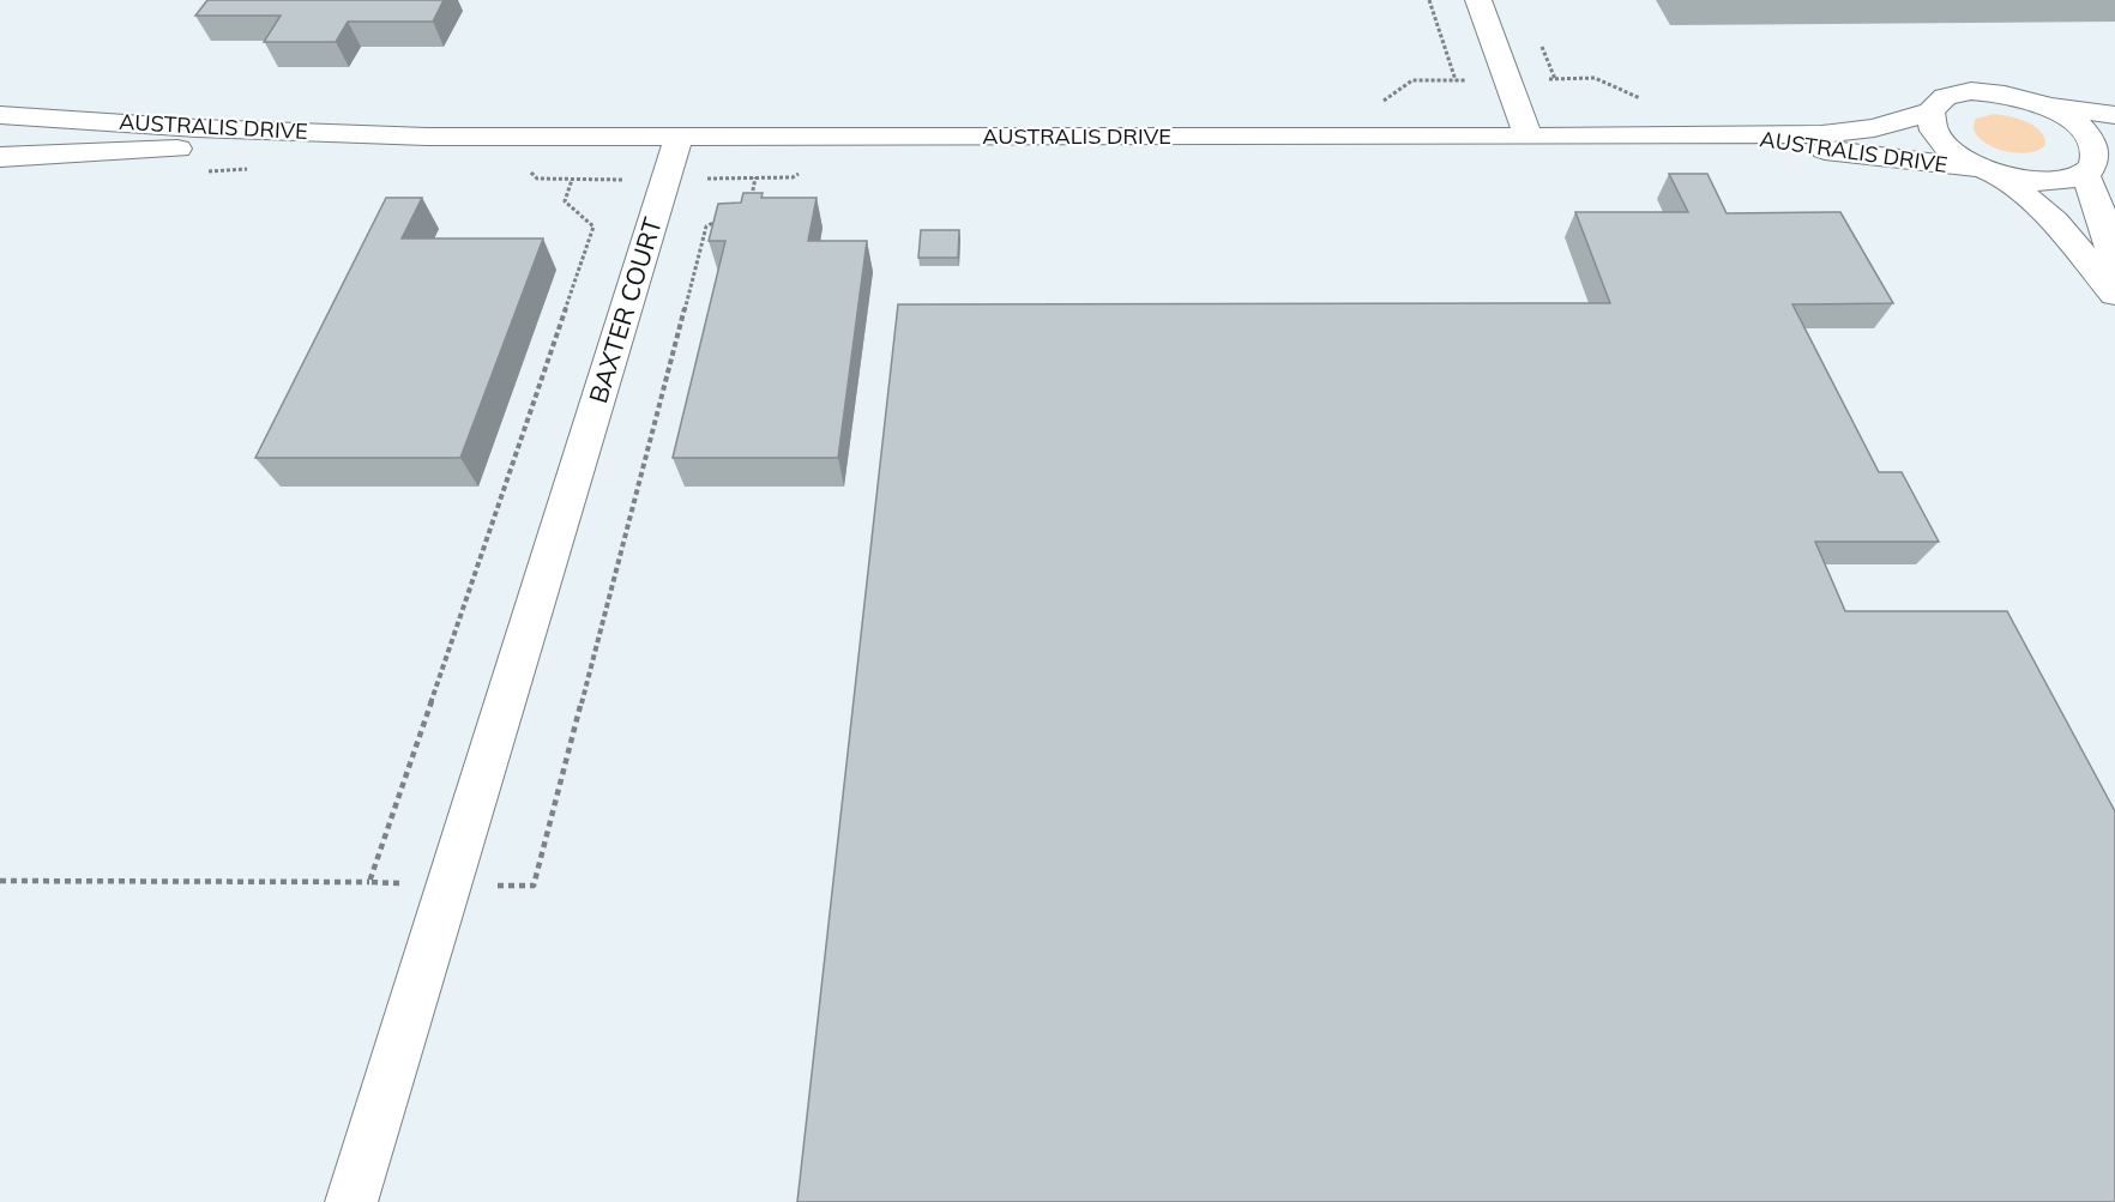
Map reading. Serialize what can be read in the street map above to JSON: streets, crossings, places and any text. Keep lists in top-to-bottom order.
{
  "streets": {
    "street": ["AUSTRALIS DRIVE", "BAXTER COURT"]
  },
  "crossings": [
    ["AUSTRALIS DRIVE", "BAXTER COURT"]
  ]
}
